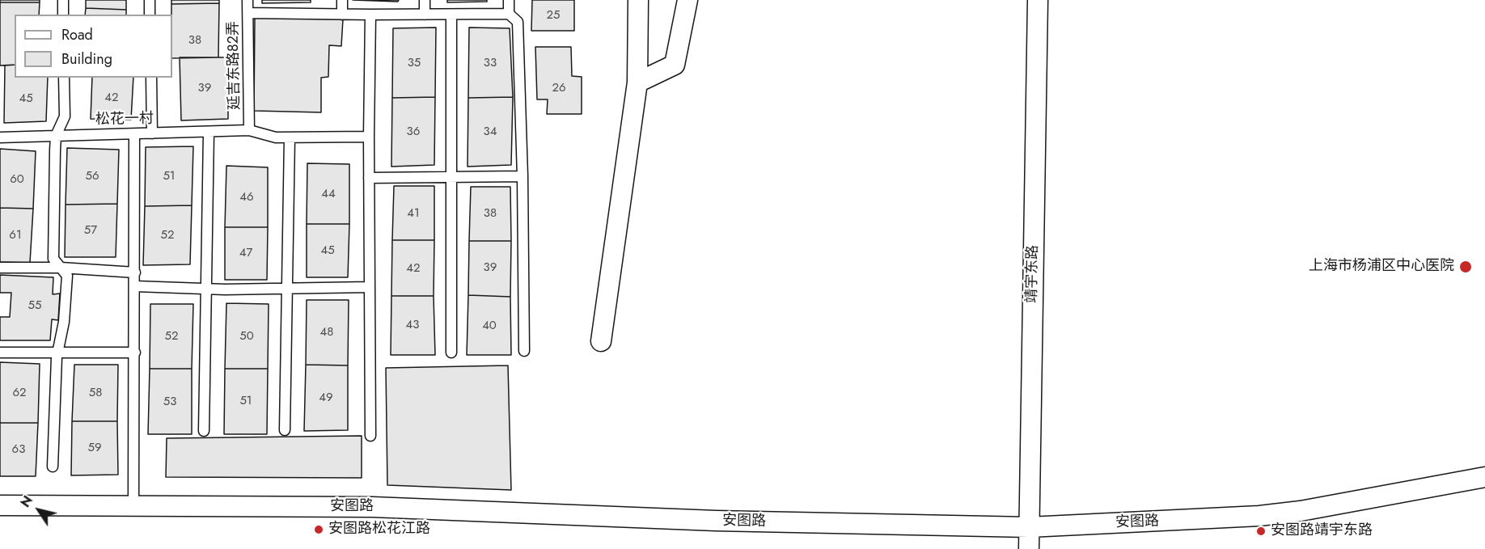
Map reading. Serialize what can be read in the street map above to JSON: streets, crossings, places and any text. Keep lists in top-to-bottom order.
{
  "streets": {
    "street": ["靖宇东路", "安图路"],
    "lane": ["延吉东路82弄", "松花一村"]
  },
  "crossings": [
    ["延吉东路82弄", "松花一村"],
    ["靖宇东路", "安图路"]
  ],
  "places": ["上海市杨浦区中心医院", "安图路松花江路", "安图路靖宇东路"],
  "house_numbers": [
    "25",
    "38",
    "35",
    "33",
    "39",
    "26",
    "42",
    "45",
    "36",
    "34",
    "56",
    "51",
    "60",
    "44",
    "46",
    "41",
    "38",
    "57",
    "61",
    "52",
    "45",
    "47",
    "39",
    "42",
    "55",
    "43",
    "40",
    "48",
    "52",
    "50",
    "62",
    "58",
    "49",
    "51",
    "53",
    "59",
    "63"
  ],
  "legend": ["Road", "Building"],
  "north": "top left"
}
